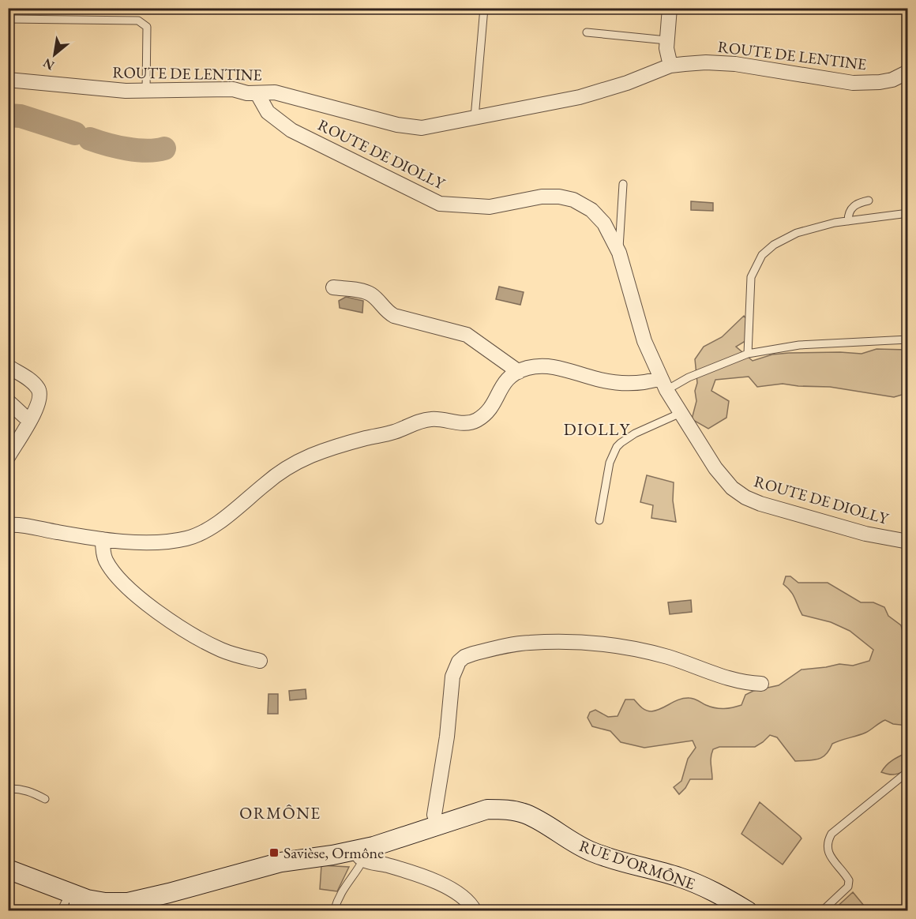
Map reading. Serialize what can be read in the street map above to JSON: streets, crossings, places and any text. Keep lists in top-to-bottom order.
{
  "streets": {
    "street": ["ROUTE DE LENTINE", "ROUTE DE DIOLLY", "RUE D'ORMÔNE"]
  },
  "crossings": [
    ["ROUTE DE LENTINE", "ROUTE DE DIOLLY"]
  ],
  "districts": ["DIOLLY", "ORMÔNE"],
  "places": {
    "transit": ["Savièse, Ormône"]
  },
  "north": "bottom left"
}
